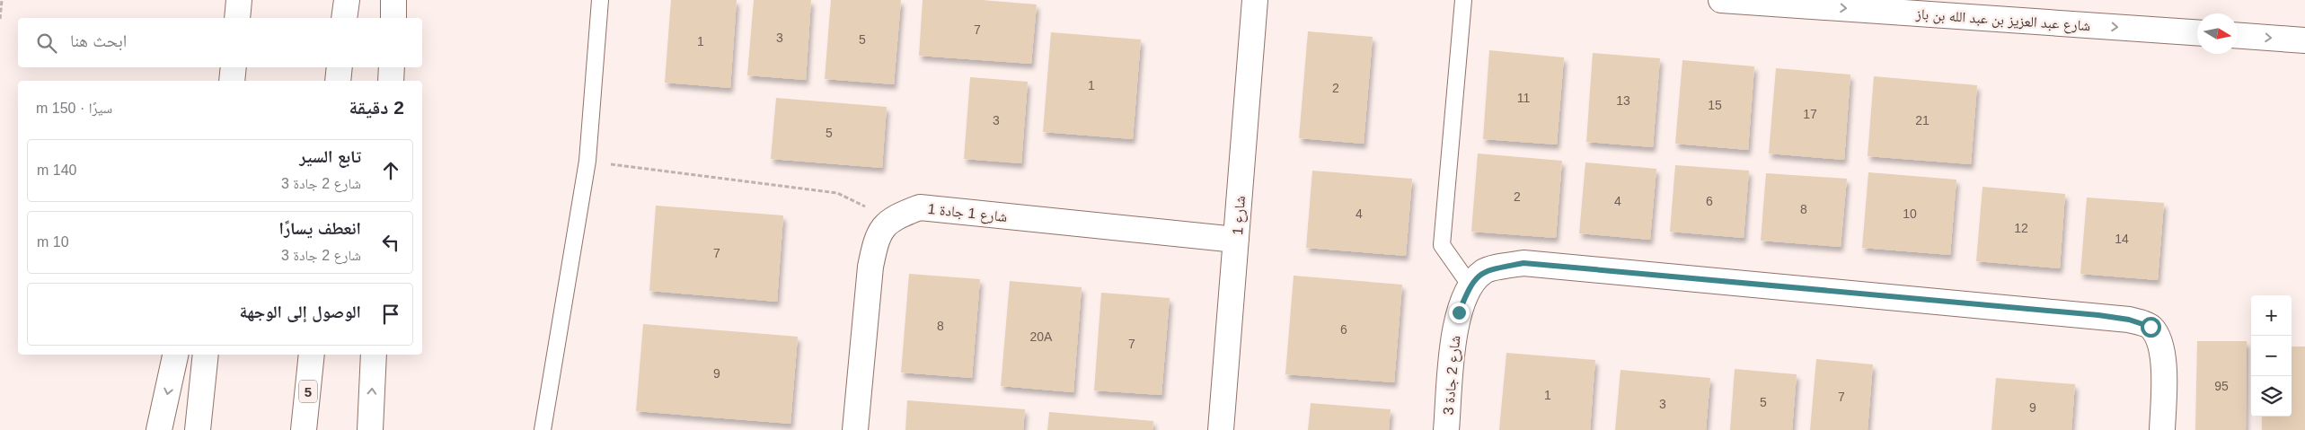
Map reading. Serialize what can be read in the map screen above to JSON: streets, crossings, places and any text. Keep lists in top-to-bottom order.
{
  "streets": {
    "main road": [
      "شارع عبد العزيز بن عبد الله بن باز",
      "شارع 1 جادة 1",
      "شارع 1",
      "شارع 2 جادة 3",
      "5"
    ]
  },
  "crossings": [
    ["شارع 1 جادة 1", "شارع 1"]
  ],
  "one_way": ["شارع عبد العزيز بن عبد الله بن باز"],
  "house_numbers": [
    "7",
    "3",
    "5",
    "1",
    "1",
    "2",
    "11",
    "13",
    "15",
    "17",
    "3",
    "21",
    "5",
    "2",
    "4",
    "6",
    "8",
    "4",
    "10",
    "12",
    "14",
    "7",
    "8",
    "6",
    "20A",
    "7",
    "9",
    "95",
    "1",
    "7",
    "5",
    "3",
    "9"
  ],
  "north": "right",
  "page": {
    "search": "ابحث هنا",
    "heading": ["2 دقيقة", "سيرًا · 150 m"],
    "list": [
      ["تابع السير", "شارع 2 جادة 3", "140 m"],
      ["انعطف يسارًا", "شارع 2 جادة 3", "10 m"],
      "الوصول إلى الوجهة"
    ],
    "map_buttons": ["+", "−"]
  }
}
